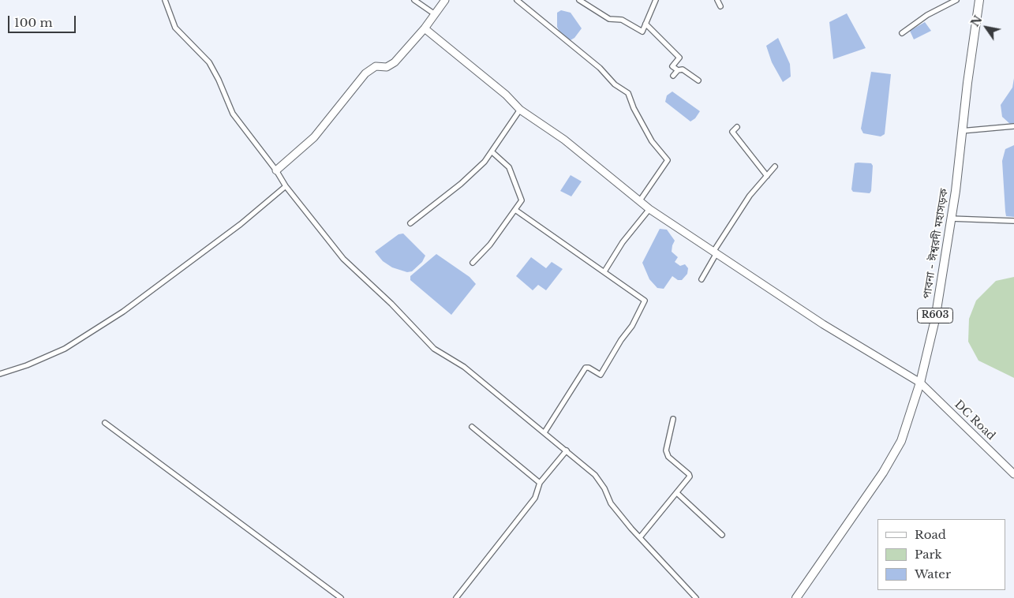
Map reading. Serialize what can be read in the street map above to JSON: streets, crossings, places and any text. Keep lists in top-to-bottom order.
{
  "streets": {
    "main road": ["পাবনা - ঈশ্বরদী মহাসড়ক", "R603"],
    "street": ["DC Road"]
  },
  "crossings": [
    ["পাবনা - ঈশ্বরদী মহাসড়ক", "DC Road"]
  ],
  "legend": ["Road", "Park", "Water"],
  "scale_bar": "100 m",
  "north": "top left"
}
